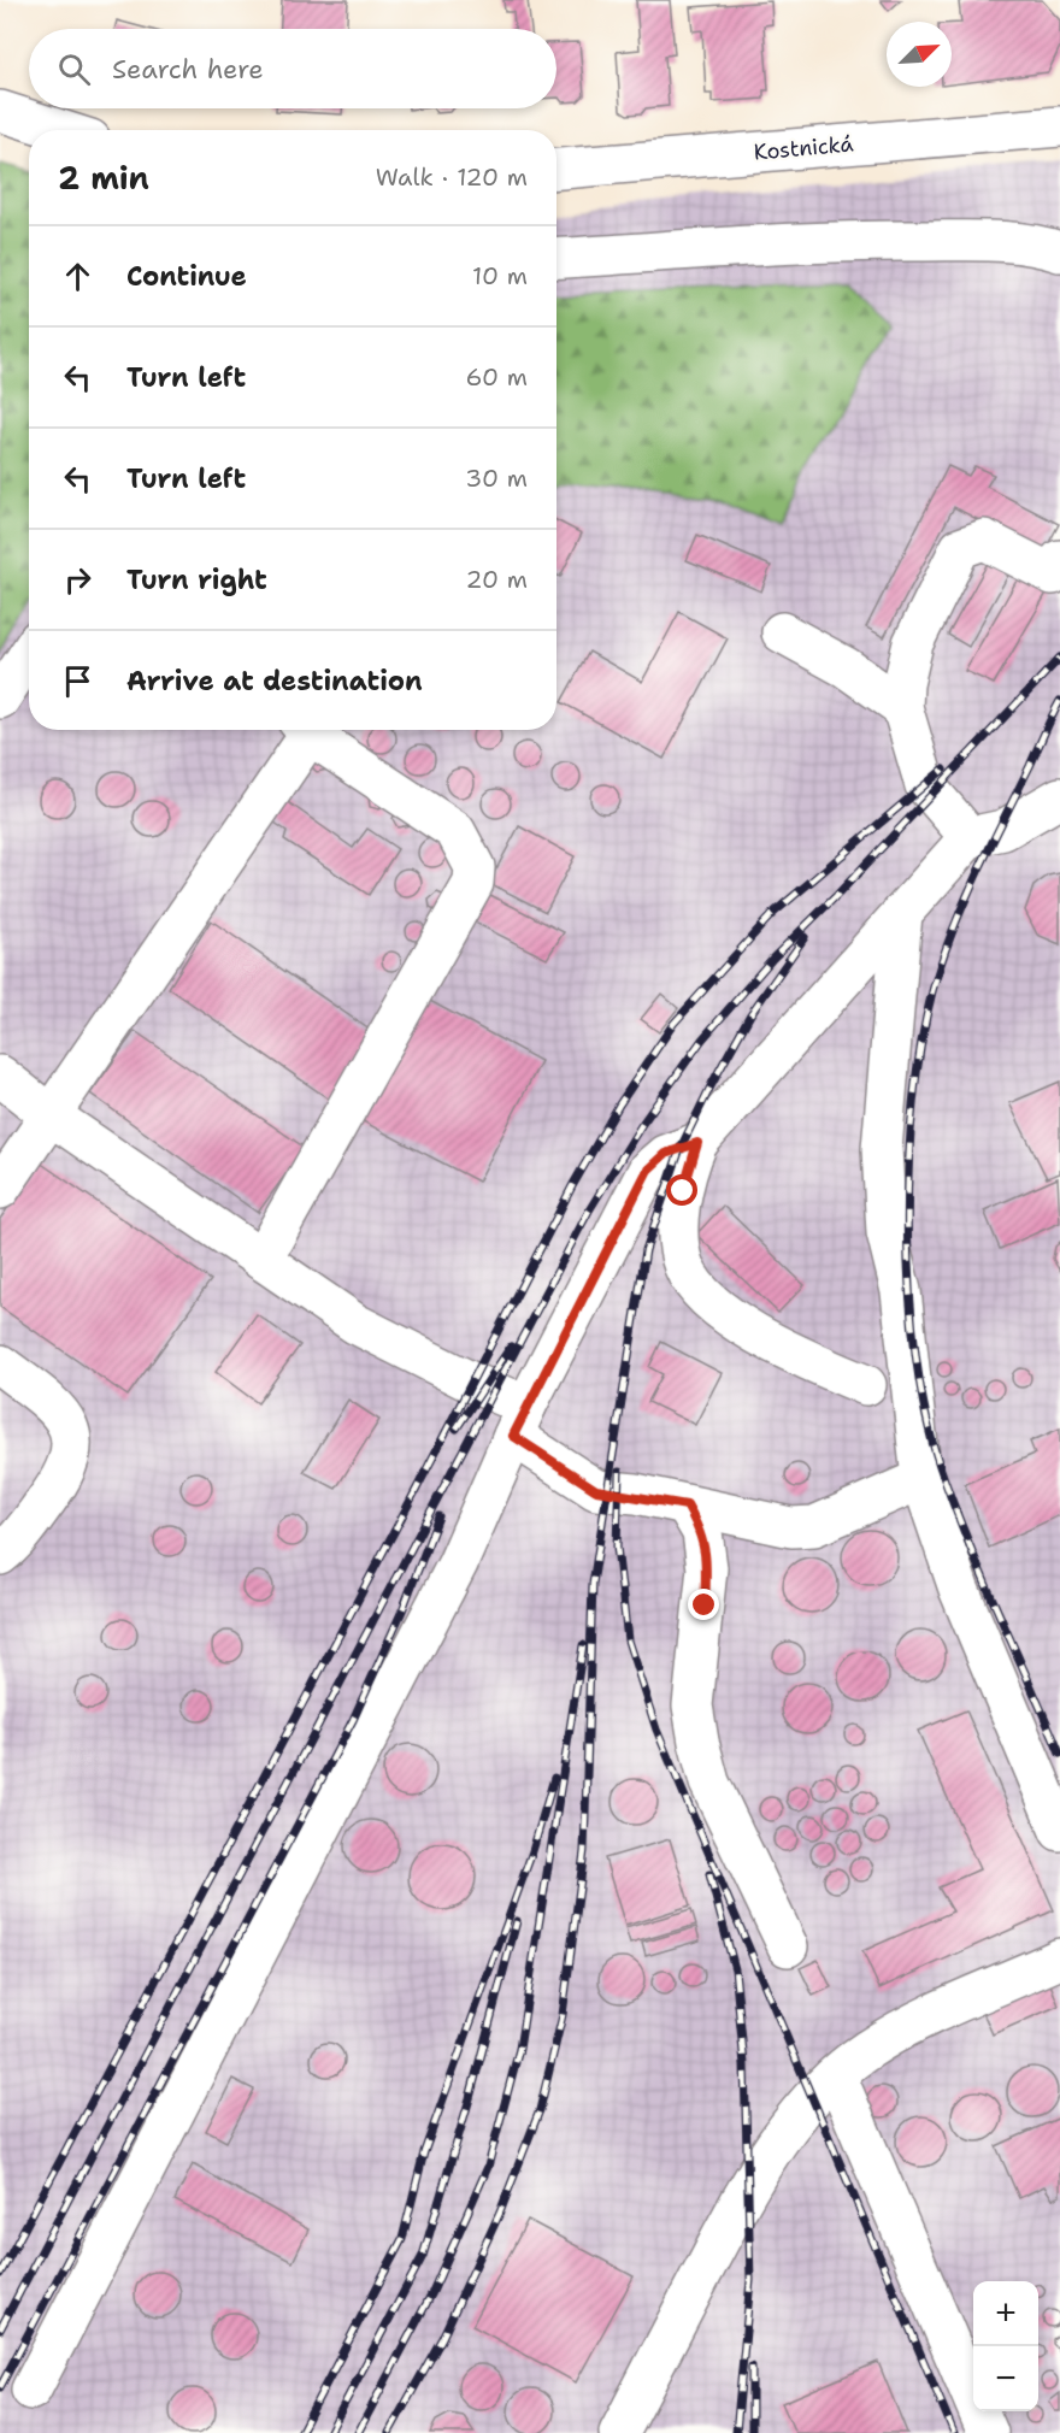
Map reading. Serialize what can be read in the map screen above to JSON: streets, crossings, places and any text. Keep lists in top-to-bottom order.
{
  "streets": {
    "street": ["Kostnická"]
  },
  "north": "top right",
  "page": {
    "search": "Search here",
    "heading": ["2 min", "Walk · 120 m"],
    "list": [
      ["Continue", "10 m"],
      ["Turn left", "60 m"],
      ["Turn left", "30 m"],
      ["Turn right", "20 m"],
      "Arrive at destination"
    ],
    "map_buttons": ["+", "−"]
  }
}
